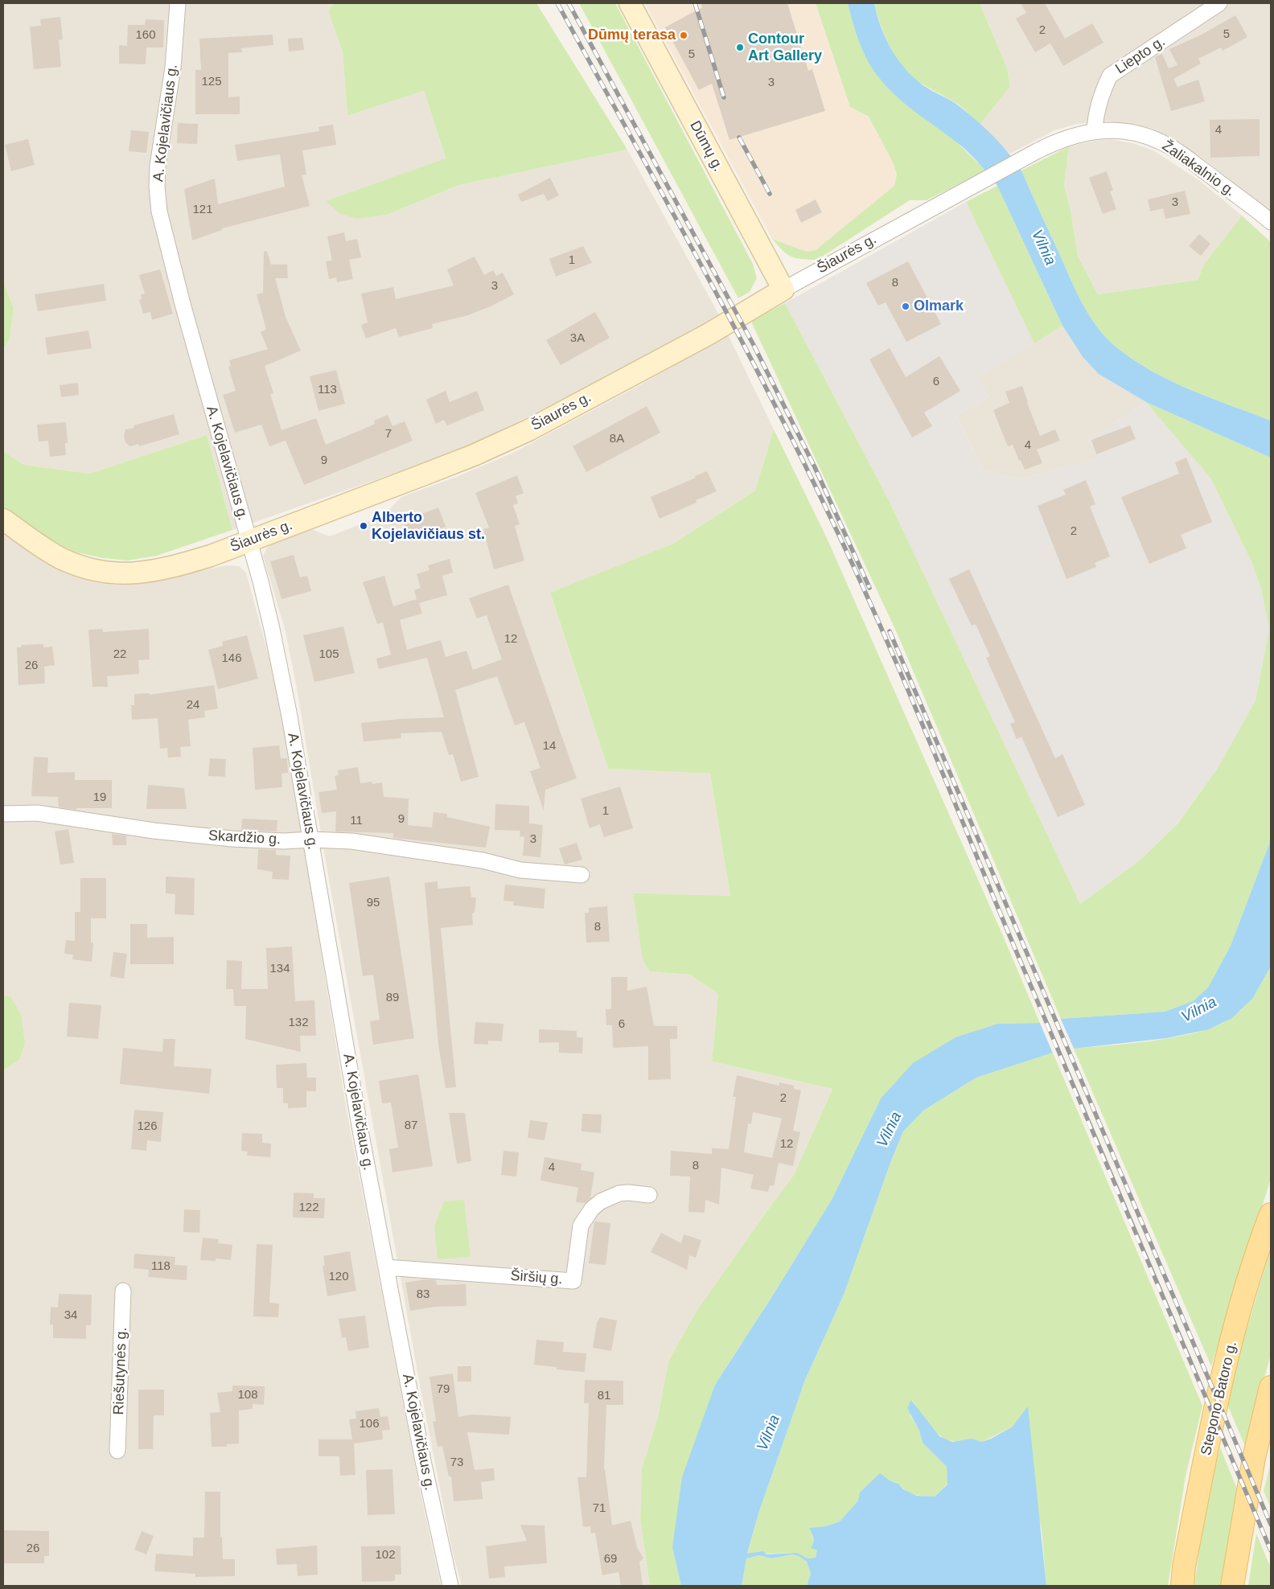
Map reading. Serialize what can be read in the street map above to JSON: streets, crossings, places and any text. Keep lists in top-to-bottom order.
{
  "streets": {
    "main road": ["Dūmų g.", "Šiaurės g.", "Stepono Batoro g."],
    "street": [
      "Liepto g.",
      "A. Kojelavičiaus g.",
      "Žaliakalnio g.",
      "Skardžio g.",
      "Širšių g.",
      "Riešutynės g."
    ]
  },
  "crossings": [
    ["Liepto g.", "Žaliakalnio g."],
    ["Liepto g.", "Šiaurės g."],
    ["A. Kojelavičiaus g.", "Šiaurės g."],
    ["A. Kojelavičiaus g.", "Skardžio g."],
    ["A. Kojelavičiaus g.", "Širšių g."],
    ["Dūmų g.", "Šiaurės g."],
    ["Žaliakalnio g.", "Šiaurės g."]
  ],
  "water": ["Vilnia"],
  "places": [
    "Dūmų terasa",
    "Contour Art Gallery",
    "Olmark",
    "Alberto Kojelavičiaus st."
  ],
  "house_numbers": [
    "2",
    "5",
    "160",
    "5",
    "125",
    "3",
    "4",
    "3",
    "121",
    "1",
    "8",
    "3",
    "3A",
    "6",
    "113",
    "7",
    "8A",
    "4",
    "9",
    "2",
    "12",
    "22",
    "105",
    "146",
    "26",
    "24",
    "14",
    "19",
    "1",
    "9",
    "11",
    "3",
    "95",
    "8",
    "134",
    "89",
    "132",
    "6",
    "2",
    "87",
    "126",
    "12",
    "8",
    "4",
    "122",
    "118",
    "120",
    "83",
    "34",
    "79",
    "108",
    "81",
    "106",
    "73",
    "71",
    "26",
    "102",
    "69"
  ]
}
